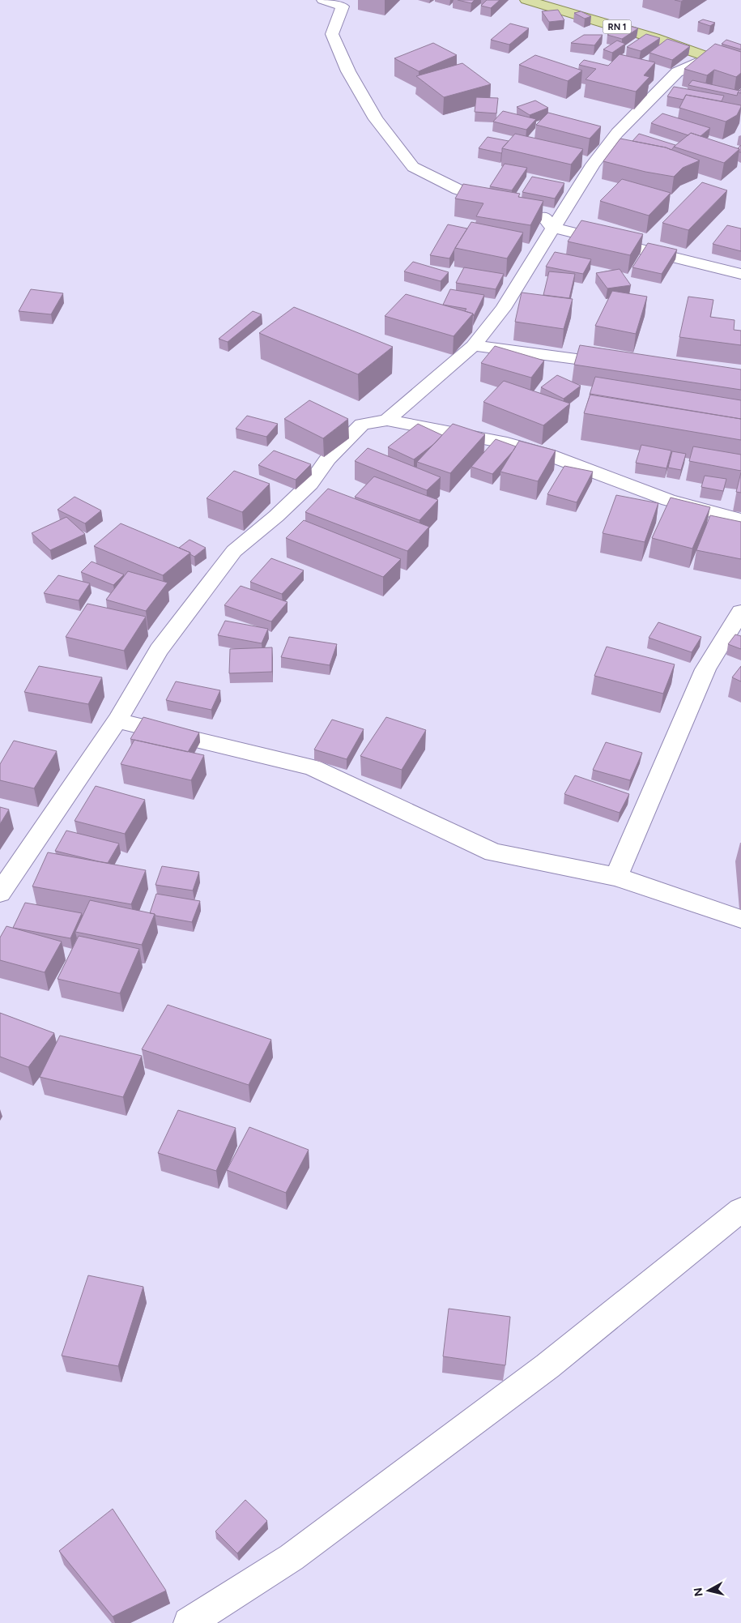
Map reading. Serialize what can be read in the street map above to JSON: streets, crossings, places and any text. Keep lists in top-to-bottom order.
{
  "streets": {
    "main road": ["RN 1"]
  },
  "north": "left"
}
